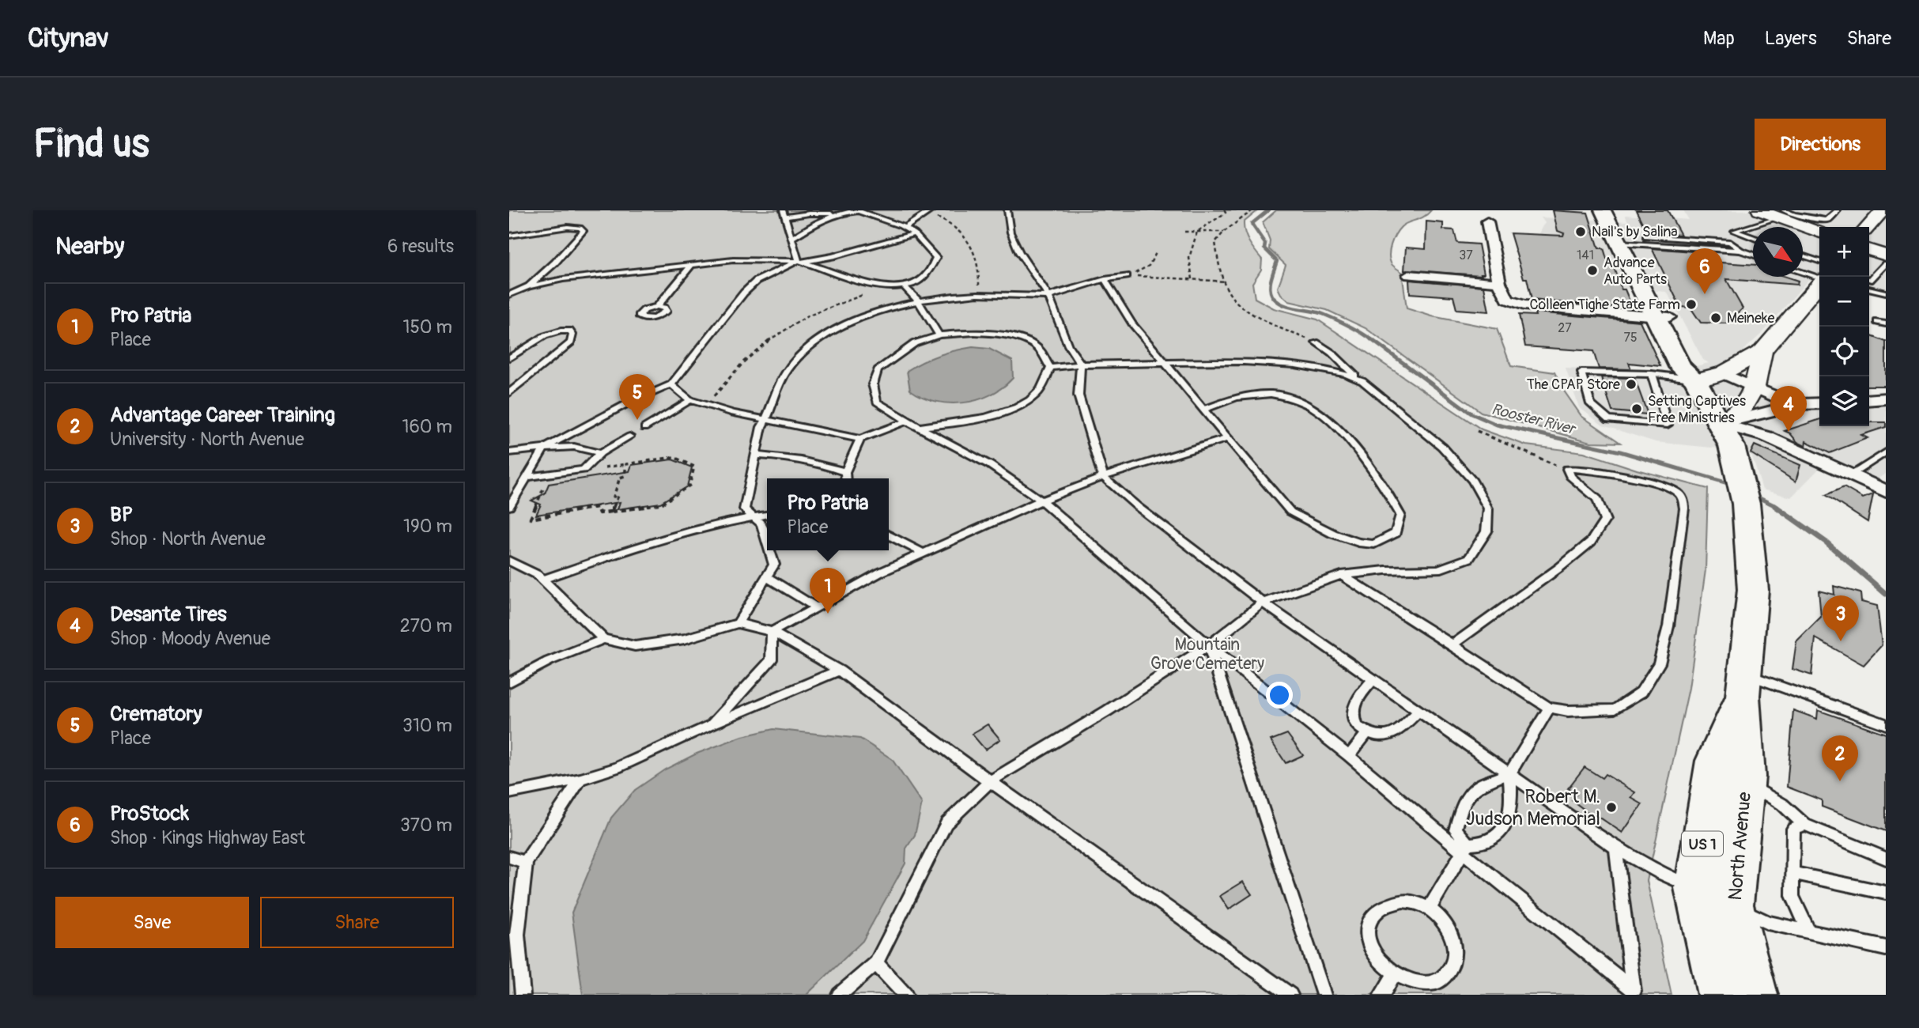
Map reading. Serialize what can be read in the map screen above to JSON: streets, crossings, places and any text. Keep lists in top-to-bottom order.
{
  "streets": {
    "main road": ["US 1", "North Avenue"]
  },
  "crossings": [
    ["US 1", "North Avenue"]
  ],
  "water": ["Rooster River"],
  "parks": ["Mountain Grove Cemetery"],
  "places": [
    "Nail's by Salina",
    "Advance Auto Parts",
    "Colleen Tighe State Farm",
    "Meineke",
    "The CPAP Store",
    "Setting Captives Free Ministries",
    "Robert M. Judson Memorial"
  ],
  "house_numbers": [
    "37",
    "141",
    "27",
    "75"
  ],
  "north": "bottom right",
  "page": {
    "header": "Citynav",
    "nav": ["Map", "Layers", "Share"],
    "buttons": [
      "Directions",
      ["Save", "Share"]
    ],
    "title": "Find us",
    "heading": ["Nearby", "6 results"],
    "map_buttons": ["+", "−"],
    "pins": [
      "6",
      "5",
      "4",
      "1",
      "3",
      "2"
    ],
    "list": [
      {
        "mark": "1",
        "name": "Pro Patria",
        "note": "Place",
        "value": "150 m"
      },
      {
        "mark": "2",
        "name": "Advantage Career Training",
        "note": "University · North Avenue",
        "value": "160 m"
      },
      {
        "mark": "3",
        "name": "BP",
        "note": "Shop · North Avenue",
        "value": "190 m"
      },
      {
        "mark": "4",
        "name": "Desante Tires",
        "note": "Shop · Moody Avenue",
        "value": "270 m"
      },
      {
        "mark": "5",
        "name": "Crematory",
        "note": "Place",
        "value": "310 m"
      },
      {
        "mark": "6",
        "name": "ProStock",
        "note": "Shop · Kings Highway East",
        "value": "370 m"
      }
    ],
    "popup": ["Pro Patria", "Place"]
  }
}
